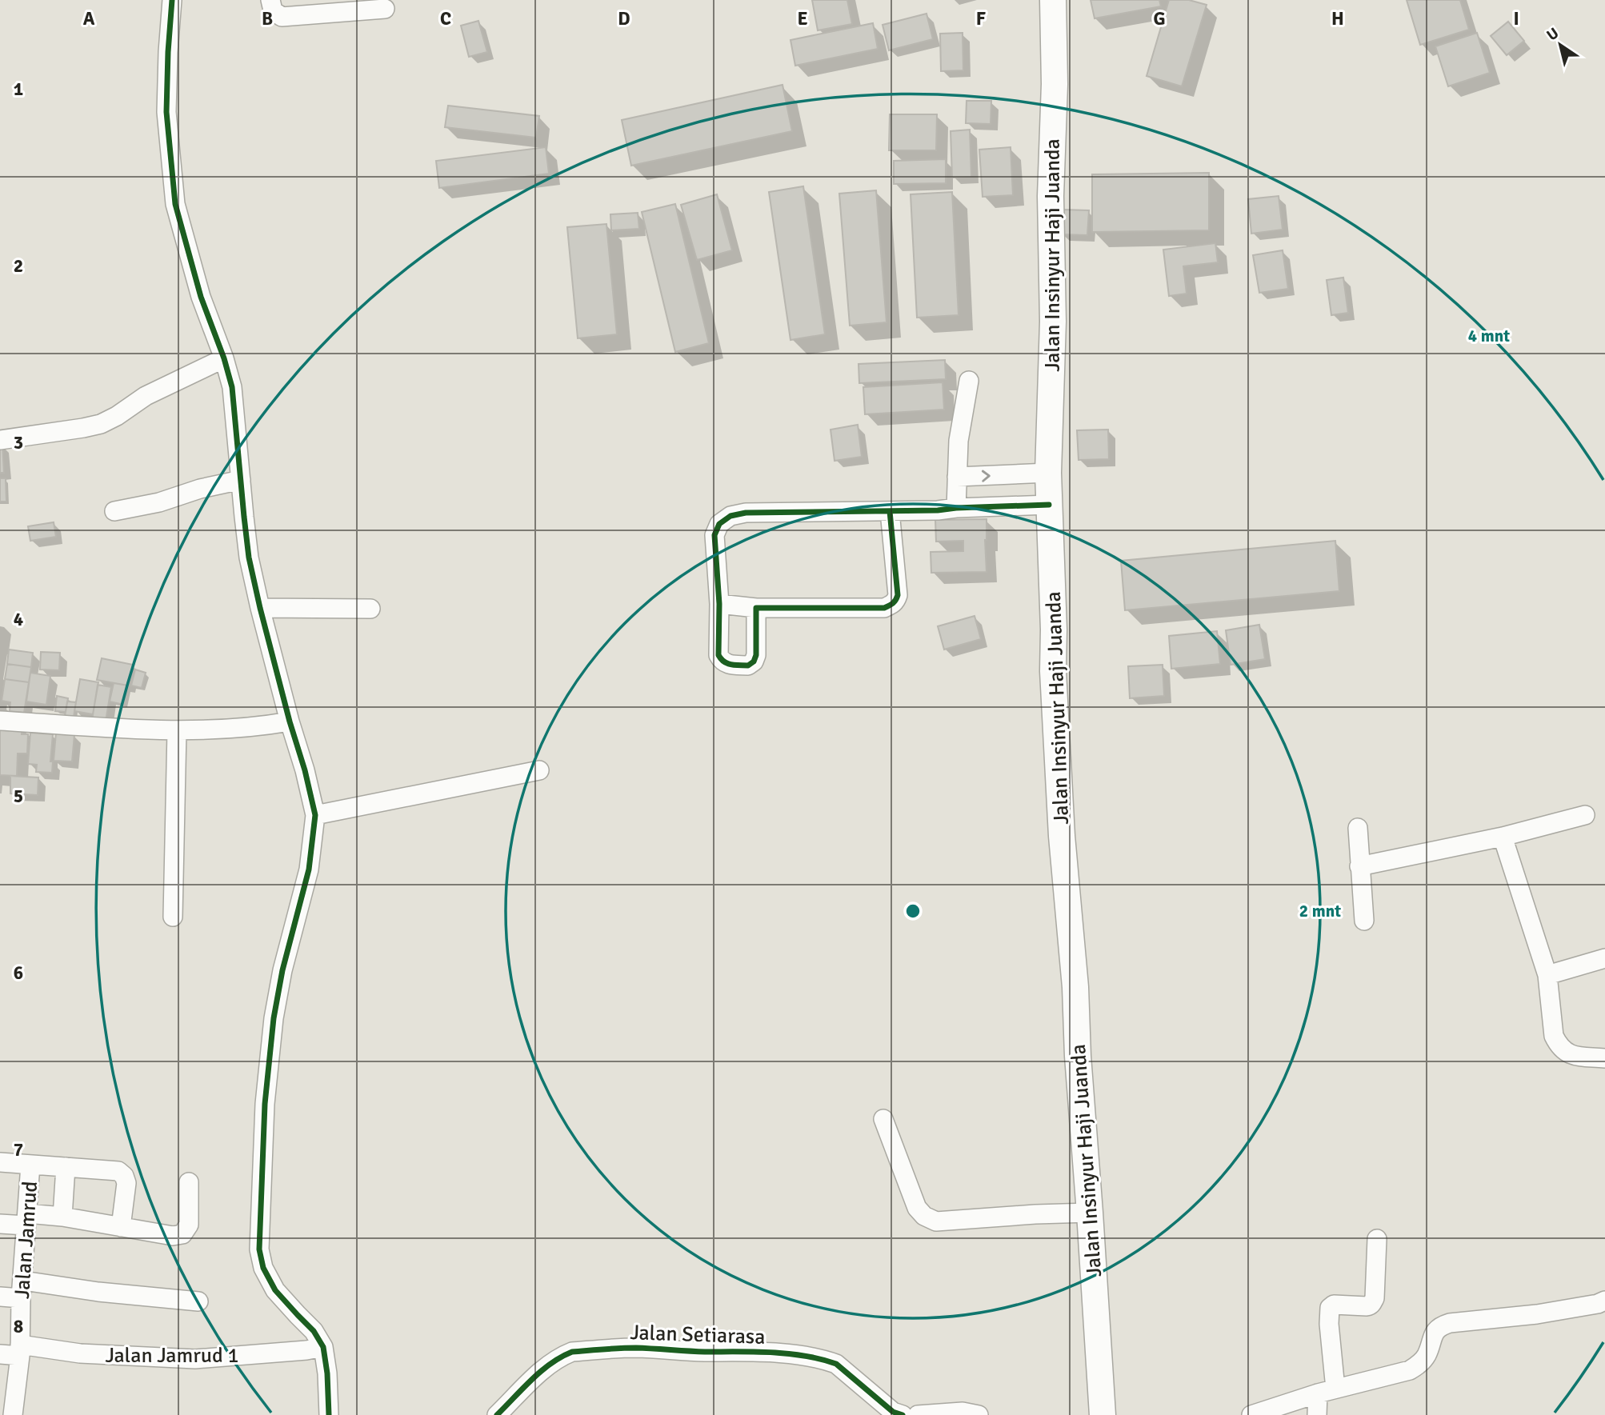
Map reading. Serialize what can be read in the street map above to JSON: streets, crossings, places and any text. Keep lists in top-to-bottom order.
{
  "streets": {
    "main road": ["Jalan Insinyur Haji Juanda"],
    "street": ["Jalan Jamrud", "Jalan Setiarasa", "Jalan Jamrud 1"]
  },
  "crossings": [
    ["Jalan Jamrud", "Jalan Jamrud 1"]
  ],
  "north": "top left",
  "grid": {
    "columns": [
      "A",
      "B",
      "C",
      "D",
      "E",
      "F",
      "G",
      "H",
      "I"
    ],
    "rows": [
      "1",
      "2",
      "3",
      "4",
      "5",
      "6",
      "7",
      "8"
    ]
  },
  "rings": ["4 mnt", "2 mnt"]
}
